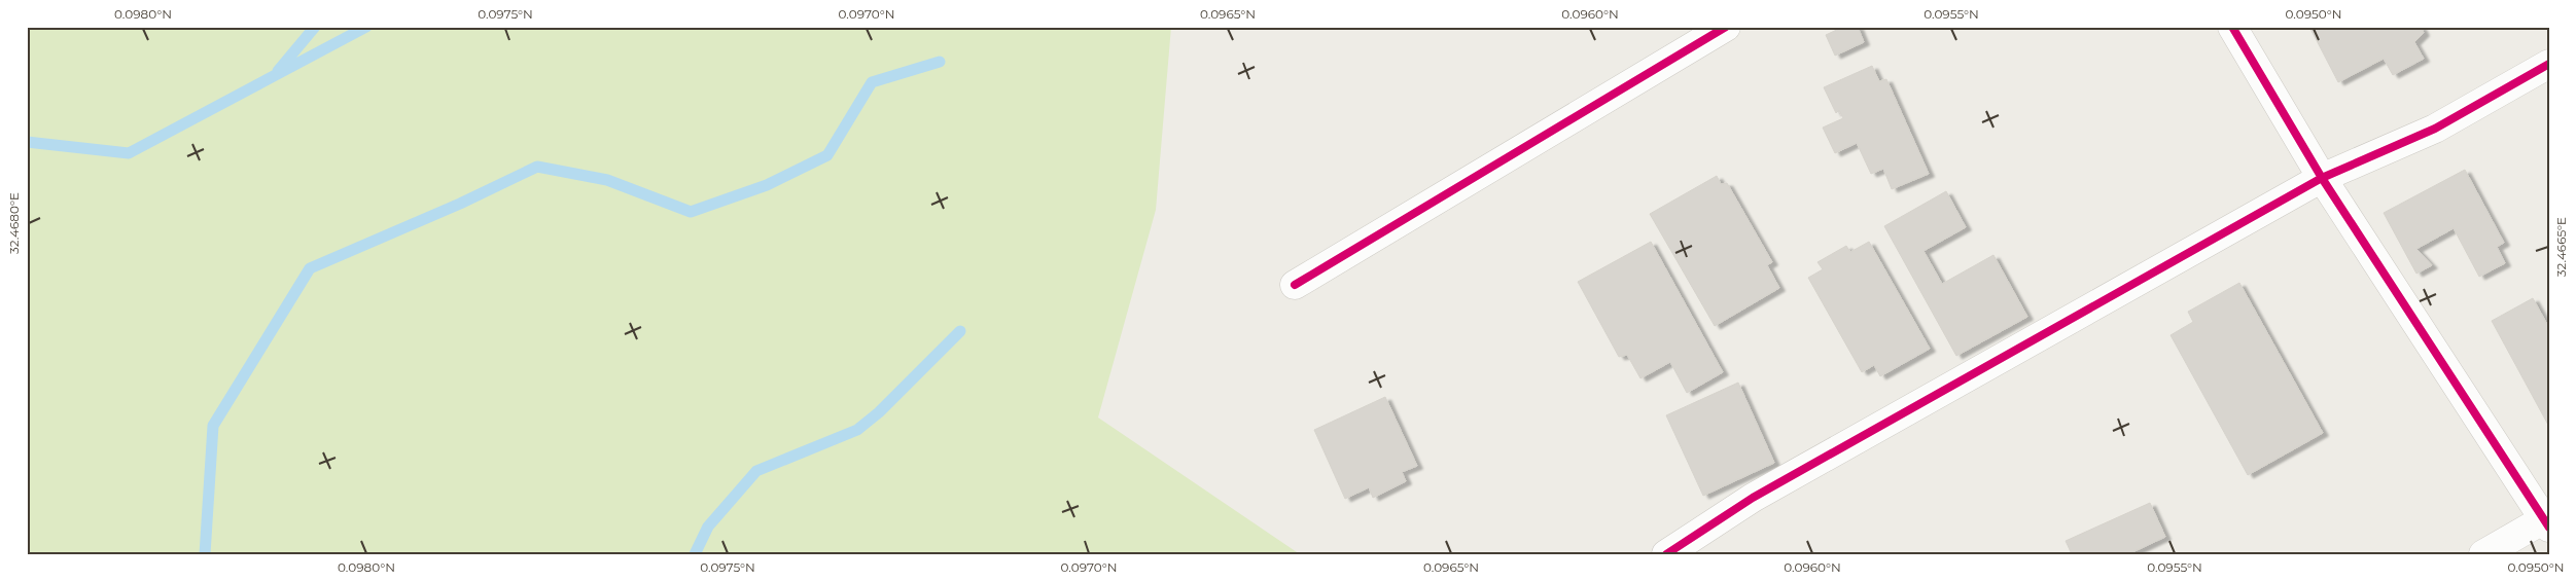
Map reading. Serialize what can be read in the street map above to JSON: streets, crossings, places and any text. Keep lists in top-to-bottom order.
{
  "coordinates": [
    "0.0980°N",
    "0.0975°N",
    "0.0970°N",
    "0.0965°N",
    "0.0960°N",
    "0.0955°N",
    "0.0950°N",
    "32.4680°E",
    "32.4665°E"
  ]
}
